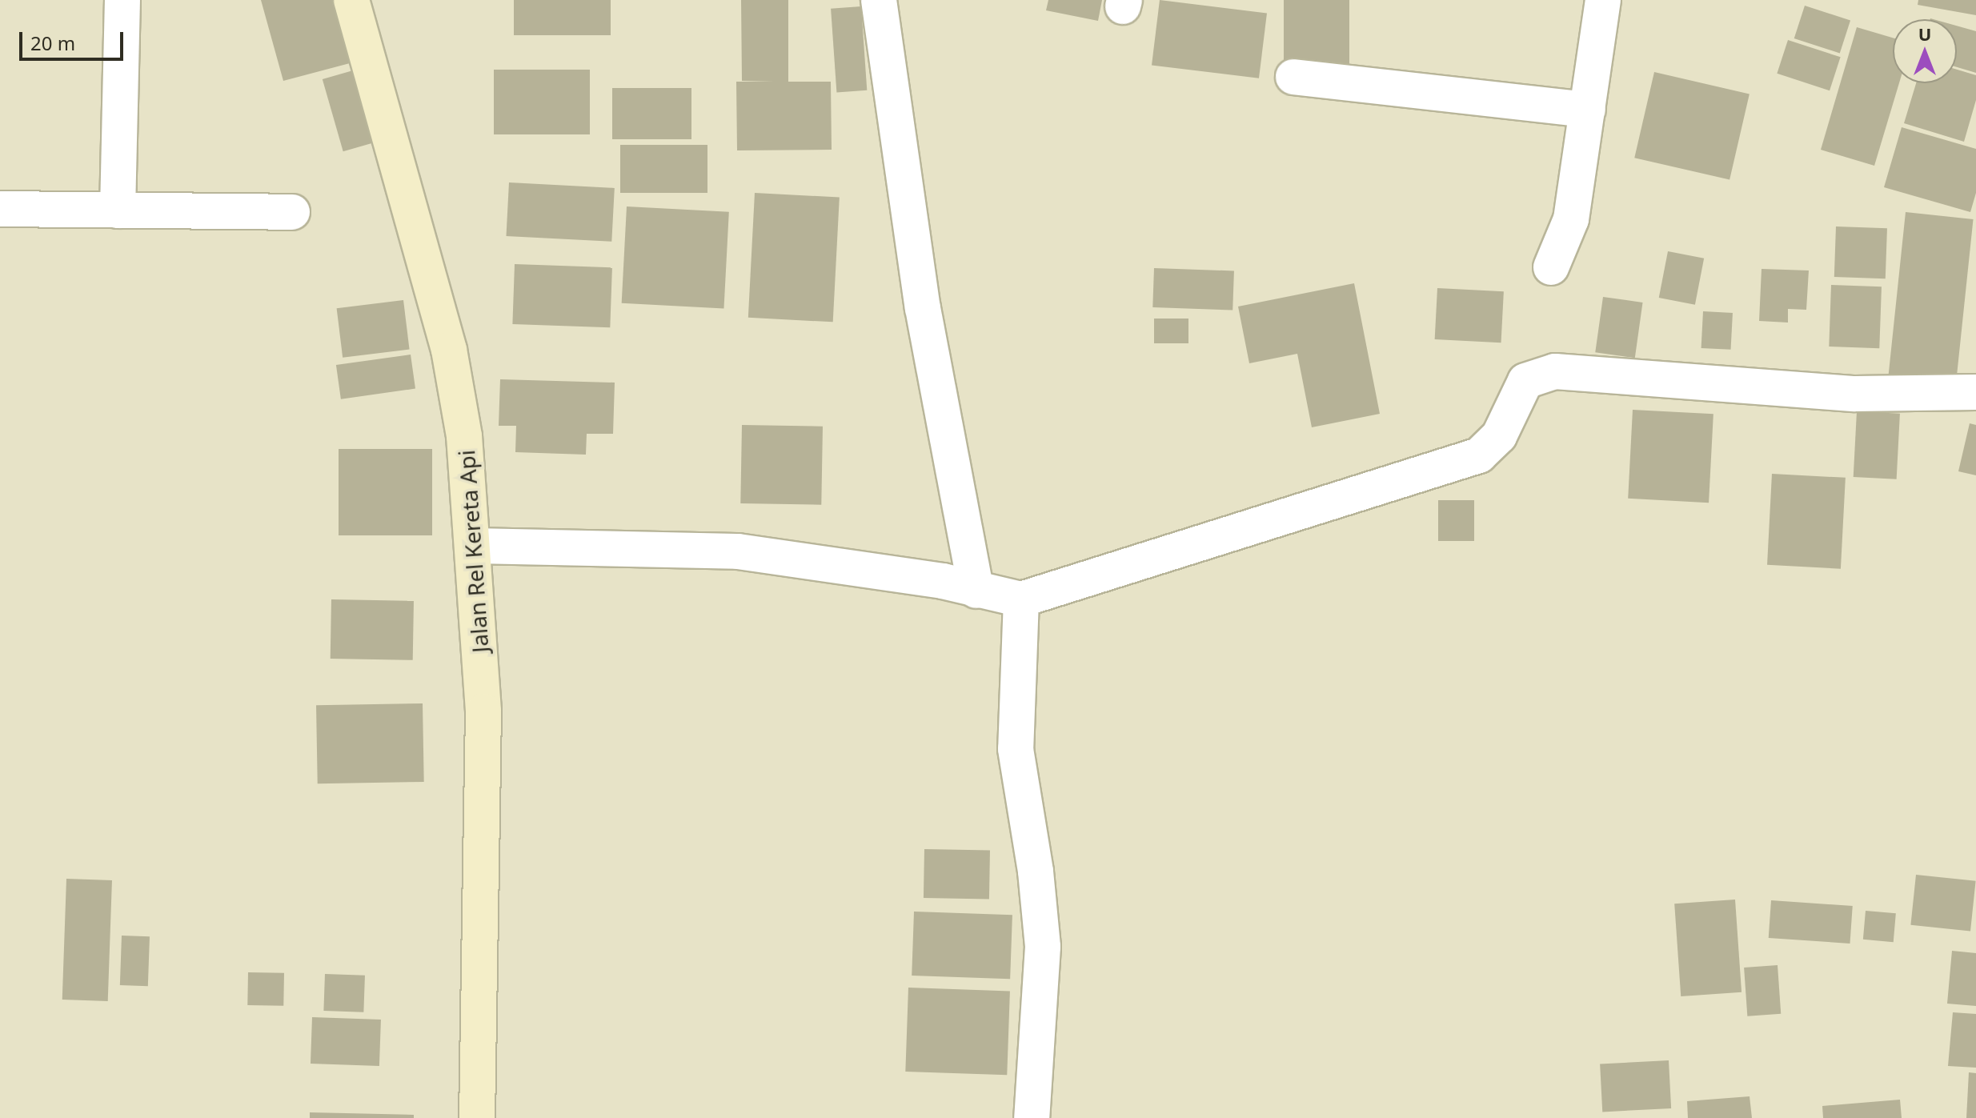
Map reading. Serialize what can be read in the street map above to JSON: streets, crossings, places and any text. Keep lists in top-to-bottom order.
{
  "streets": {
    "main road": ["Jalan Rel Kereta Api"]
  },
  "scale_bar": "20 m",
  "north": "top"
}
